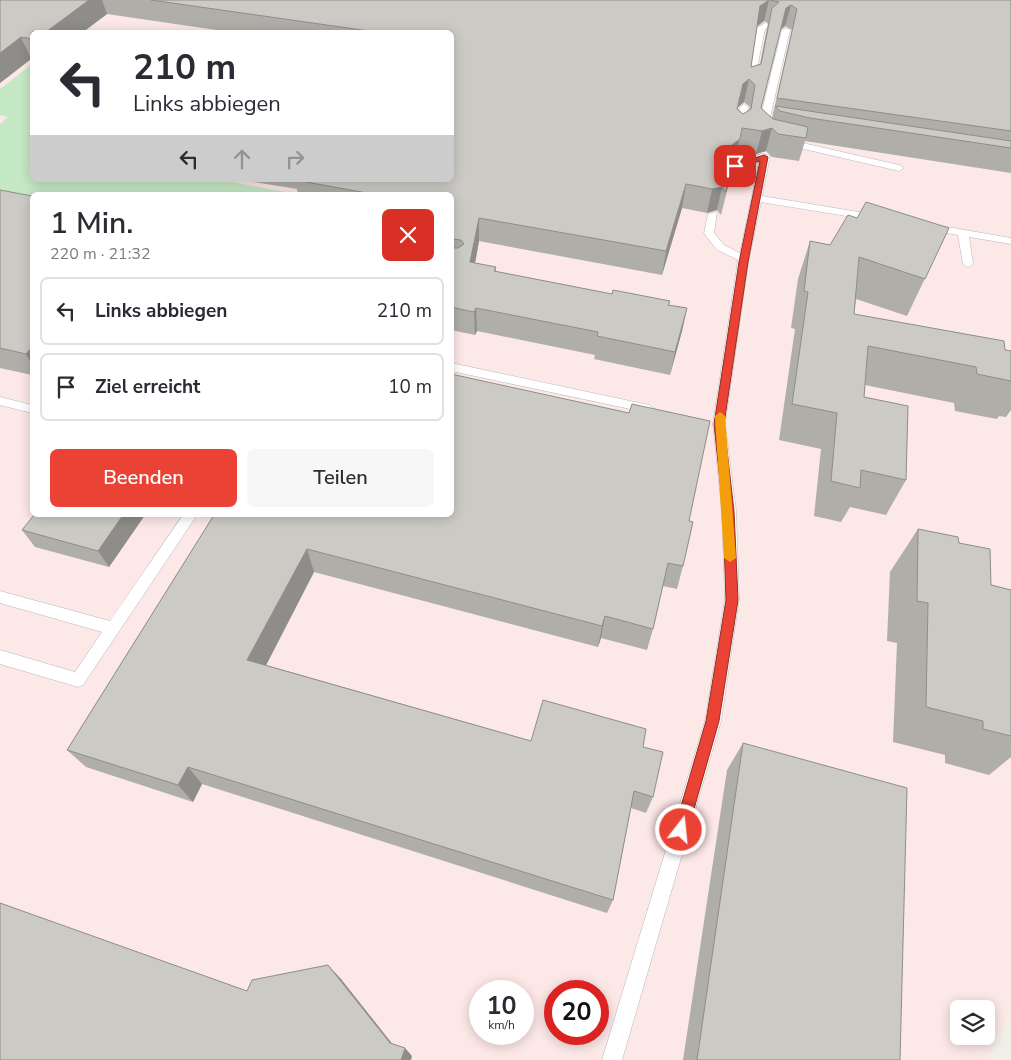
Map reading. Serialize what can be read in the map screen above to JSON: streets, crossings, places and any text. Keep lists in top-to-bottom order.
{
  "page": {
    "turn": ["210 m", "Links abbiegen"],
    "heading": ["1 Min.", "220 m · 21:32"],
    "list": [
      {
        "name": "Links abbiegen",
        "value": "210 m"
      },
      {
        "name": "Ziel erreicht",
        "value": "10 m"
      }
    ],
    "buttons": ["Beenden", "Teilen"],
    "speed": "10 km/h",
    "limit": "20"
  }
}
